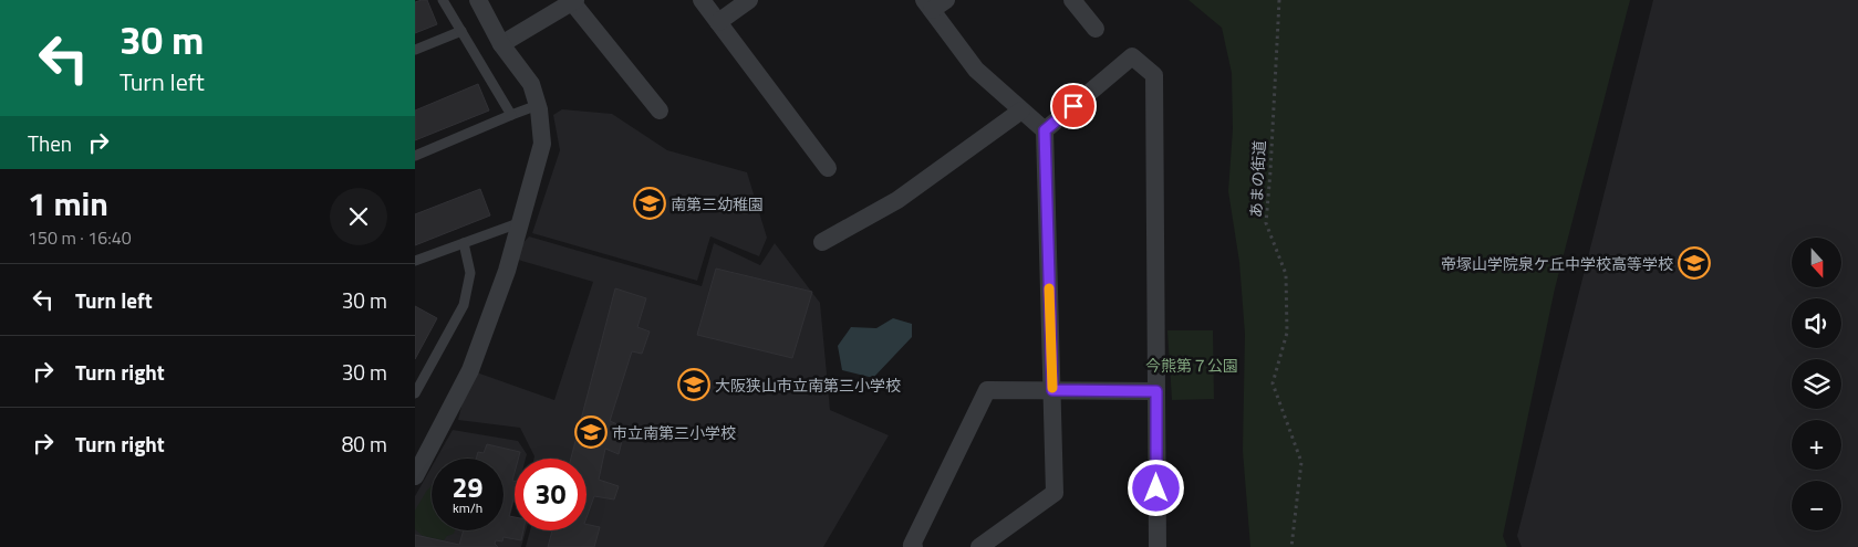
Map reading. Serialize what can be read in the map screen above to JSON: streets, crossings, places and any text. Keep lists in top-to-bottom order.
{
  "streets": {
    "path": ["あまの街道"]
  },
  "parks": ["今熊第７公園"],
  "places": {
    "school or university": [
      "南第三幼稚園",
      "帝塚山学院泉ケ丘中学校高等学校",
      "大阪狭山市立南第三小学校",
      "市立南第三小学校"
    ]
  },
  "north": "bottom",
  "page": {
    "turn": ["30 m", "Turn left"],
    "then": "Then",
    "heading": ["1 min", "150 m · 16:40"],
    "map_buttons": ["+", "−"],
    "list": [
      {
        "name": "Turn left",
        "value": "30 m"
      },
      {
        "name": "Turn right",
        "value": "30 m"
      },
      {
        "name": "Turn right",
        "value": "80 m"
      }
    ],
    "speed": "29 km/h",
    "limit": "30"
  }
}
